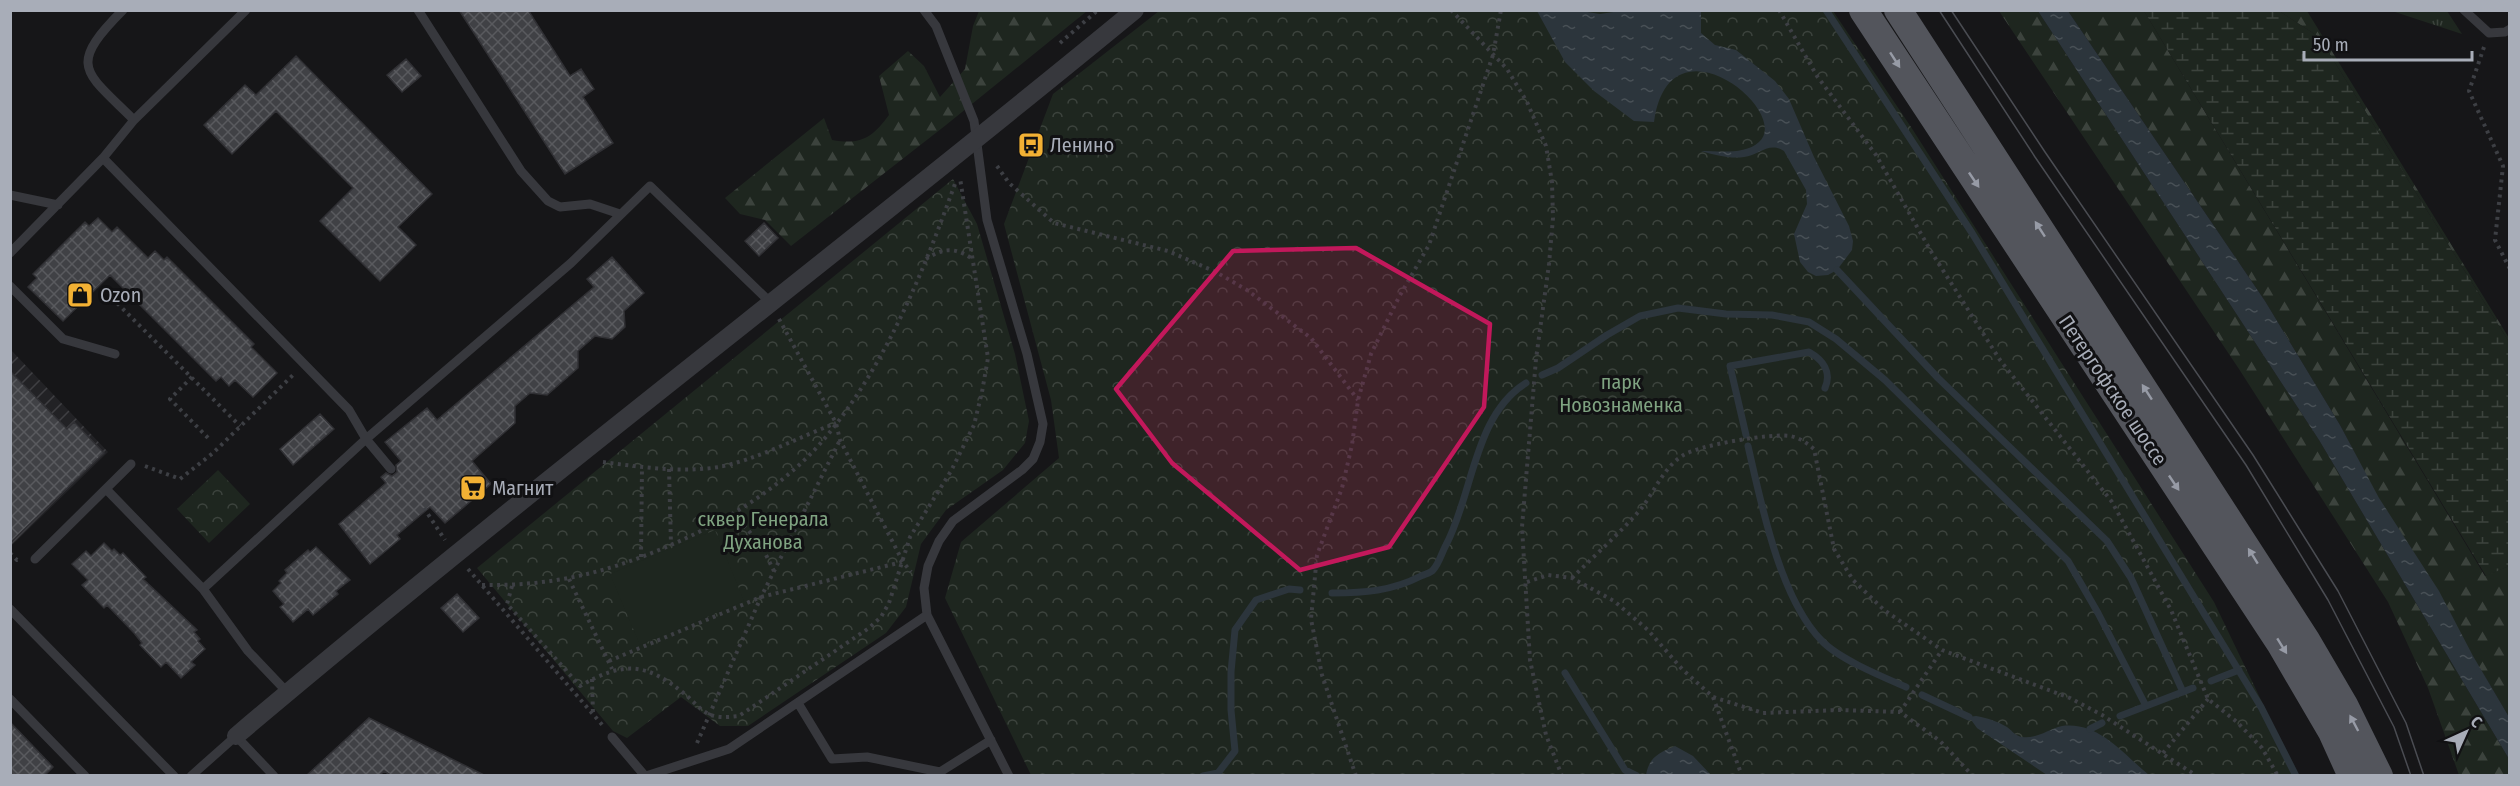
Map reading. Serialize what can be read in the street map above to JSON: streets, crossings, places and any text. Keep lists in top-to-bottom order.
{
  "streets": {
    "main road": ["Петергофское шоссе"]
  },
  "parks": ["парк Новознаменка", "сквер Генерала Духанова"],
  "places": {
    "bus stop": ["Ленино"],
    "shop": ["Ozon"],
    "supermarket": ["Магнит"]
  },
  "scale_bar": "50 m",
  "north": "top right"
}
